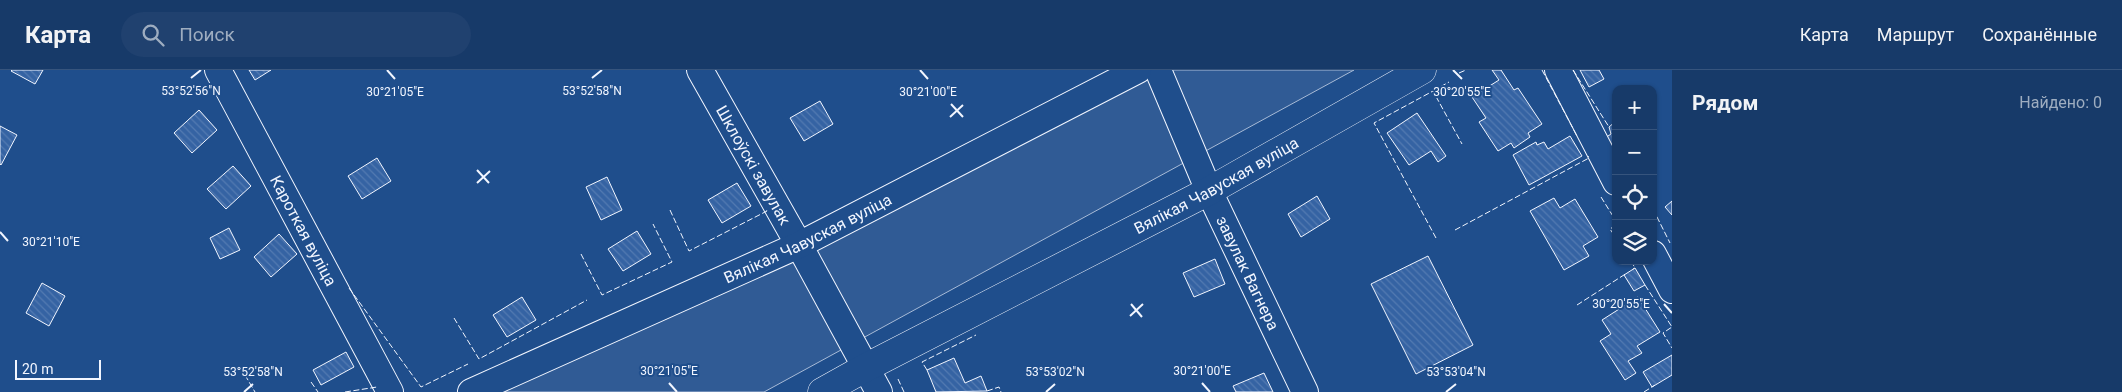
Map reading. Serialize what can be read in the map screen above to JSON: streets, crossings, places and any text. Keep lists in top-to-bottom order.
{
  "streets": {
    "main road": ["Вялікая Чавуская вуліца"],
    "street": ["Шклоўскі завулак", "Кароткая вуліца", "завулак Вагнера"]
  },
  "crossings": [
    ["Шклоўскі завулак", "Вялікая Чавуская вуліца"],
    ["Вялікая Чавуская вуліца", "завулак Вагнера"]
  ],
  "scale_bar": "20 m",
  "page": {
    "header": "Карта",
    "search": "Поиск",
    "nav": ["Карта", "Маршрут", "Сохранённые"],
    "heading": ["Рядом", "Найдено: 0"],
    "map_buttons": ["+", "−"],
    "scale": "20 m"
  },
  "coordinates": [
    "53°52'56\"N",
    "53°52'58\"N",
    "30°21'05\"E",
    "30°21'00\"E",
    "30°20'55\"E",
    "30°21'10\"E",
    "53°53'02\"N",
    "53°53'04\"N"
  ]
}
